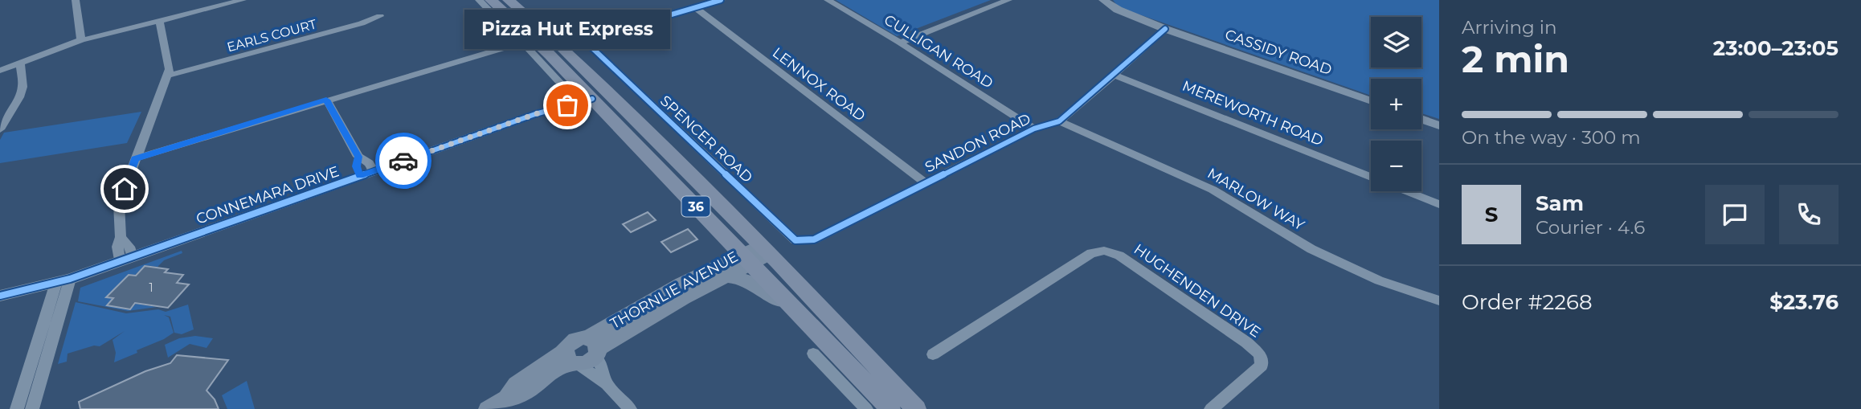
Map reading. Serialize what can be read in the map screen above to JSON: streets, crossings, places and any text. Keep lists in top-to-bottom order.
{
  "streets": {
    "main road": ["36", "THORNLIE AVENUE"],
    "street": [
      "EARLS COURT",
      "CULLIGAN ROAD",
      "CASSIDY ROAD",
      "LENNOX ROAD",
      "MEREWORTH ROAD",
      "SPENCER ROAD",
      "SANDON ROAD",
      "CONNEMARA DRIVE",
      "MARLOW WAY",
      "HUGHENDEN DRIVE"
    ]
  },
  "crossings": [
    ["CULLIGAN ROAD", "SANDON ROAD"],
    ["CASSIDY ROAD", "SANDON ROAD"],
    ["LENNOX ROAD", "SANDON ROAD"],
    ["MEREWORTH ROAD", "SANDON ROAD"],
    ["SPENCER ROAD", "SANDON ROAD"],
    ["SANDON ROAD", "MARLOW WAY"],
    ["CONNEMARA DRIVE", "36"],
    ["36", "THORNLIE AVENUE"]
  ],
  "places": ["Pizza Hut Express"],
  "house_numbers": ["1"],
  "page": {
    "heading": ["2 min", "Arriving in", "23:00–23:05"],
    "panel": [
      "Sam",
      "Courier · 4.6",
      "Order #2268",
      "$23.76"
    ],
    "bubble": "Pizza Hut Express",
    "map_buttons": ["+", "−"],
    "bar": "On the way · 300 m",
    "round": "S"
  }
}
